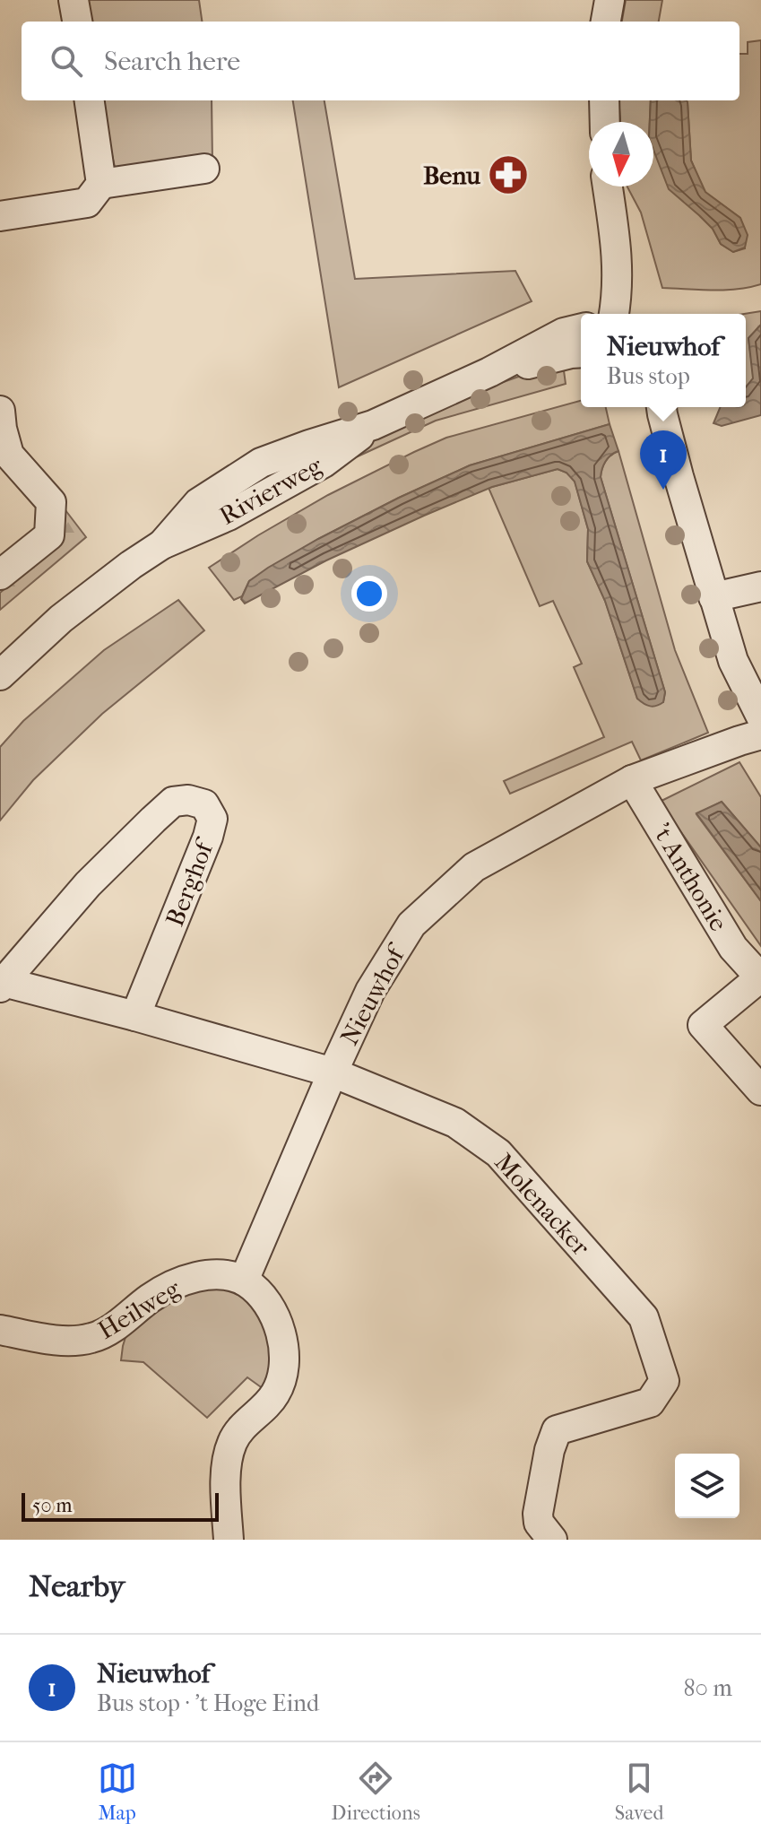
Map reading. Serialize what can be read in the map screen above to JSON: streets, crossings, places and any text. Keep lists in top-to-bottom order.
{
  "streets": {
    "street": [
      "Rivierweg",
      "'t Anthonie",
      "Berghof",
      "Nieuwhof",
      "Molenacker",
      "Heilweg"
    ]
  },
  "crossings": [
    ["'t Anthonie", "Nieuwhof"],
    ["Berghof", "Molenacker"],
    ["Nieuwhof", "Molenacker"],
    ["Nieuwhof", "Heilweg"]
  ],
  "places": {
    "pharmacy": ["Benu"]
  },
  "scale_bar": "50 m",
  "north": "bottom",
  "page": {
    "search": "Search here",
    "popup": ["Nieuwhof", "Bus stop"],
    "pins": "1",
    "scale": "50 m",
    "heading": "Nearby",
    "list": [
      {
        "mark": "1",
        "name": "Nieuwhof",
        "note": "Bus stop · 't Hoge Eind",
        "value": "80 m"
      }
    ],
    "nav": ["Map", "Directions", "Saved"]
  }
}
